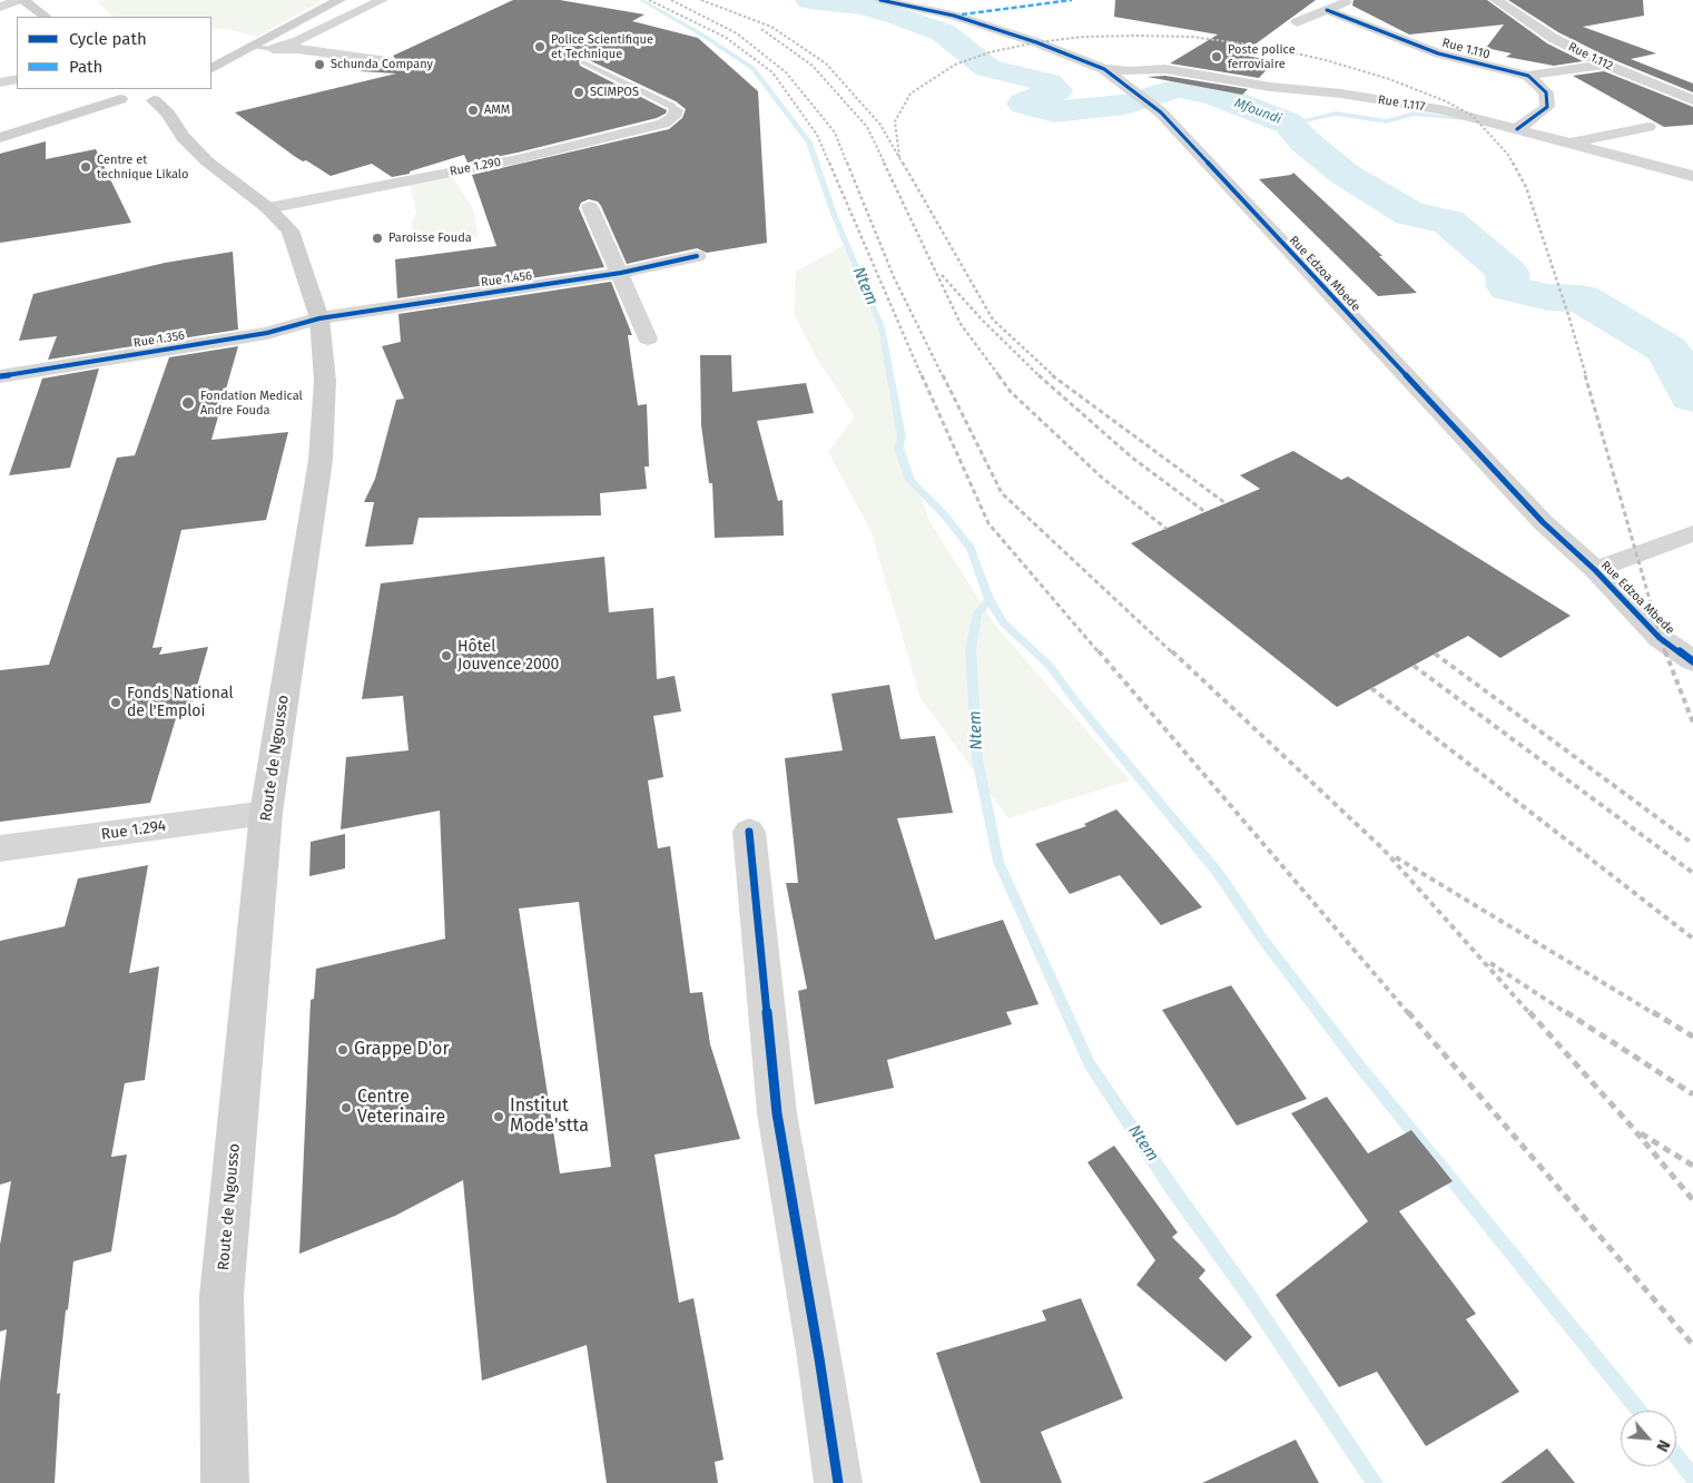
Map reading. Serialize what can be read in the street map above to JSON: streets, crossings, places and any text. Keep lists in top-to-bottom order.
{
  "streets": {
    "main road": ["Route de Ngousso"],
    "street": [
      "Rue 1.110",
      "Rue 1.112",
      "Rue 1.117",
      "Rue 1.290",
      "Rue Edzoa Mbede",
      "Rue 1.456",
      "Rue 1.356",
      "Rue 1.294"
    ]
  },
  "crossings": [
    ["Rue 1.117", "Rue Edzoa Mbede"],
    ["Rue 1.290", "Route de Ngousso"],
    ["Rue 1.456", "Rue 1.356"],
    ["Rue 1.456", "Route de Ngousso"],
    ["Rue 1.356", "Route de Ngousso"],
    ["Route de Ngousso", "Rue 1.294"]
  ],
  "water": ["Mfoundi", "Ntem"],
  "places": [
    "Police Scientifique et Technique",
    "Poste police ferroviaire",
    "Schunda Company",
    "SCIMPOS",
    "AMM",
    "Centre et technique Likalo",
    "Paroisse Fouda",
    "Fondation Medical Andre Fouda",
    "Hôtel Jouvence 2000",
    "Fonds National de l'Emploi",
    "Grappe D'or",
    "Centre Veterinaire",
    "Institut Mode'stta"
  ],
  "legend": ["Cycle path", "Path"],
  "north": "bottom right"
}
